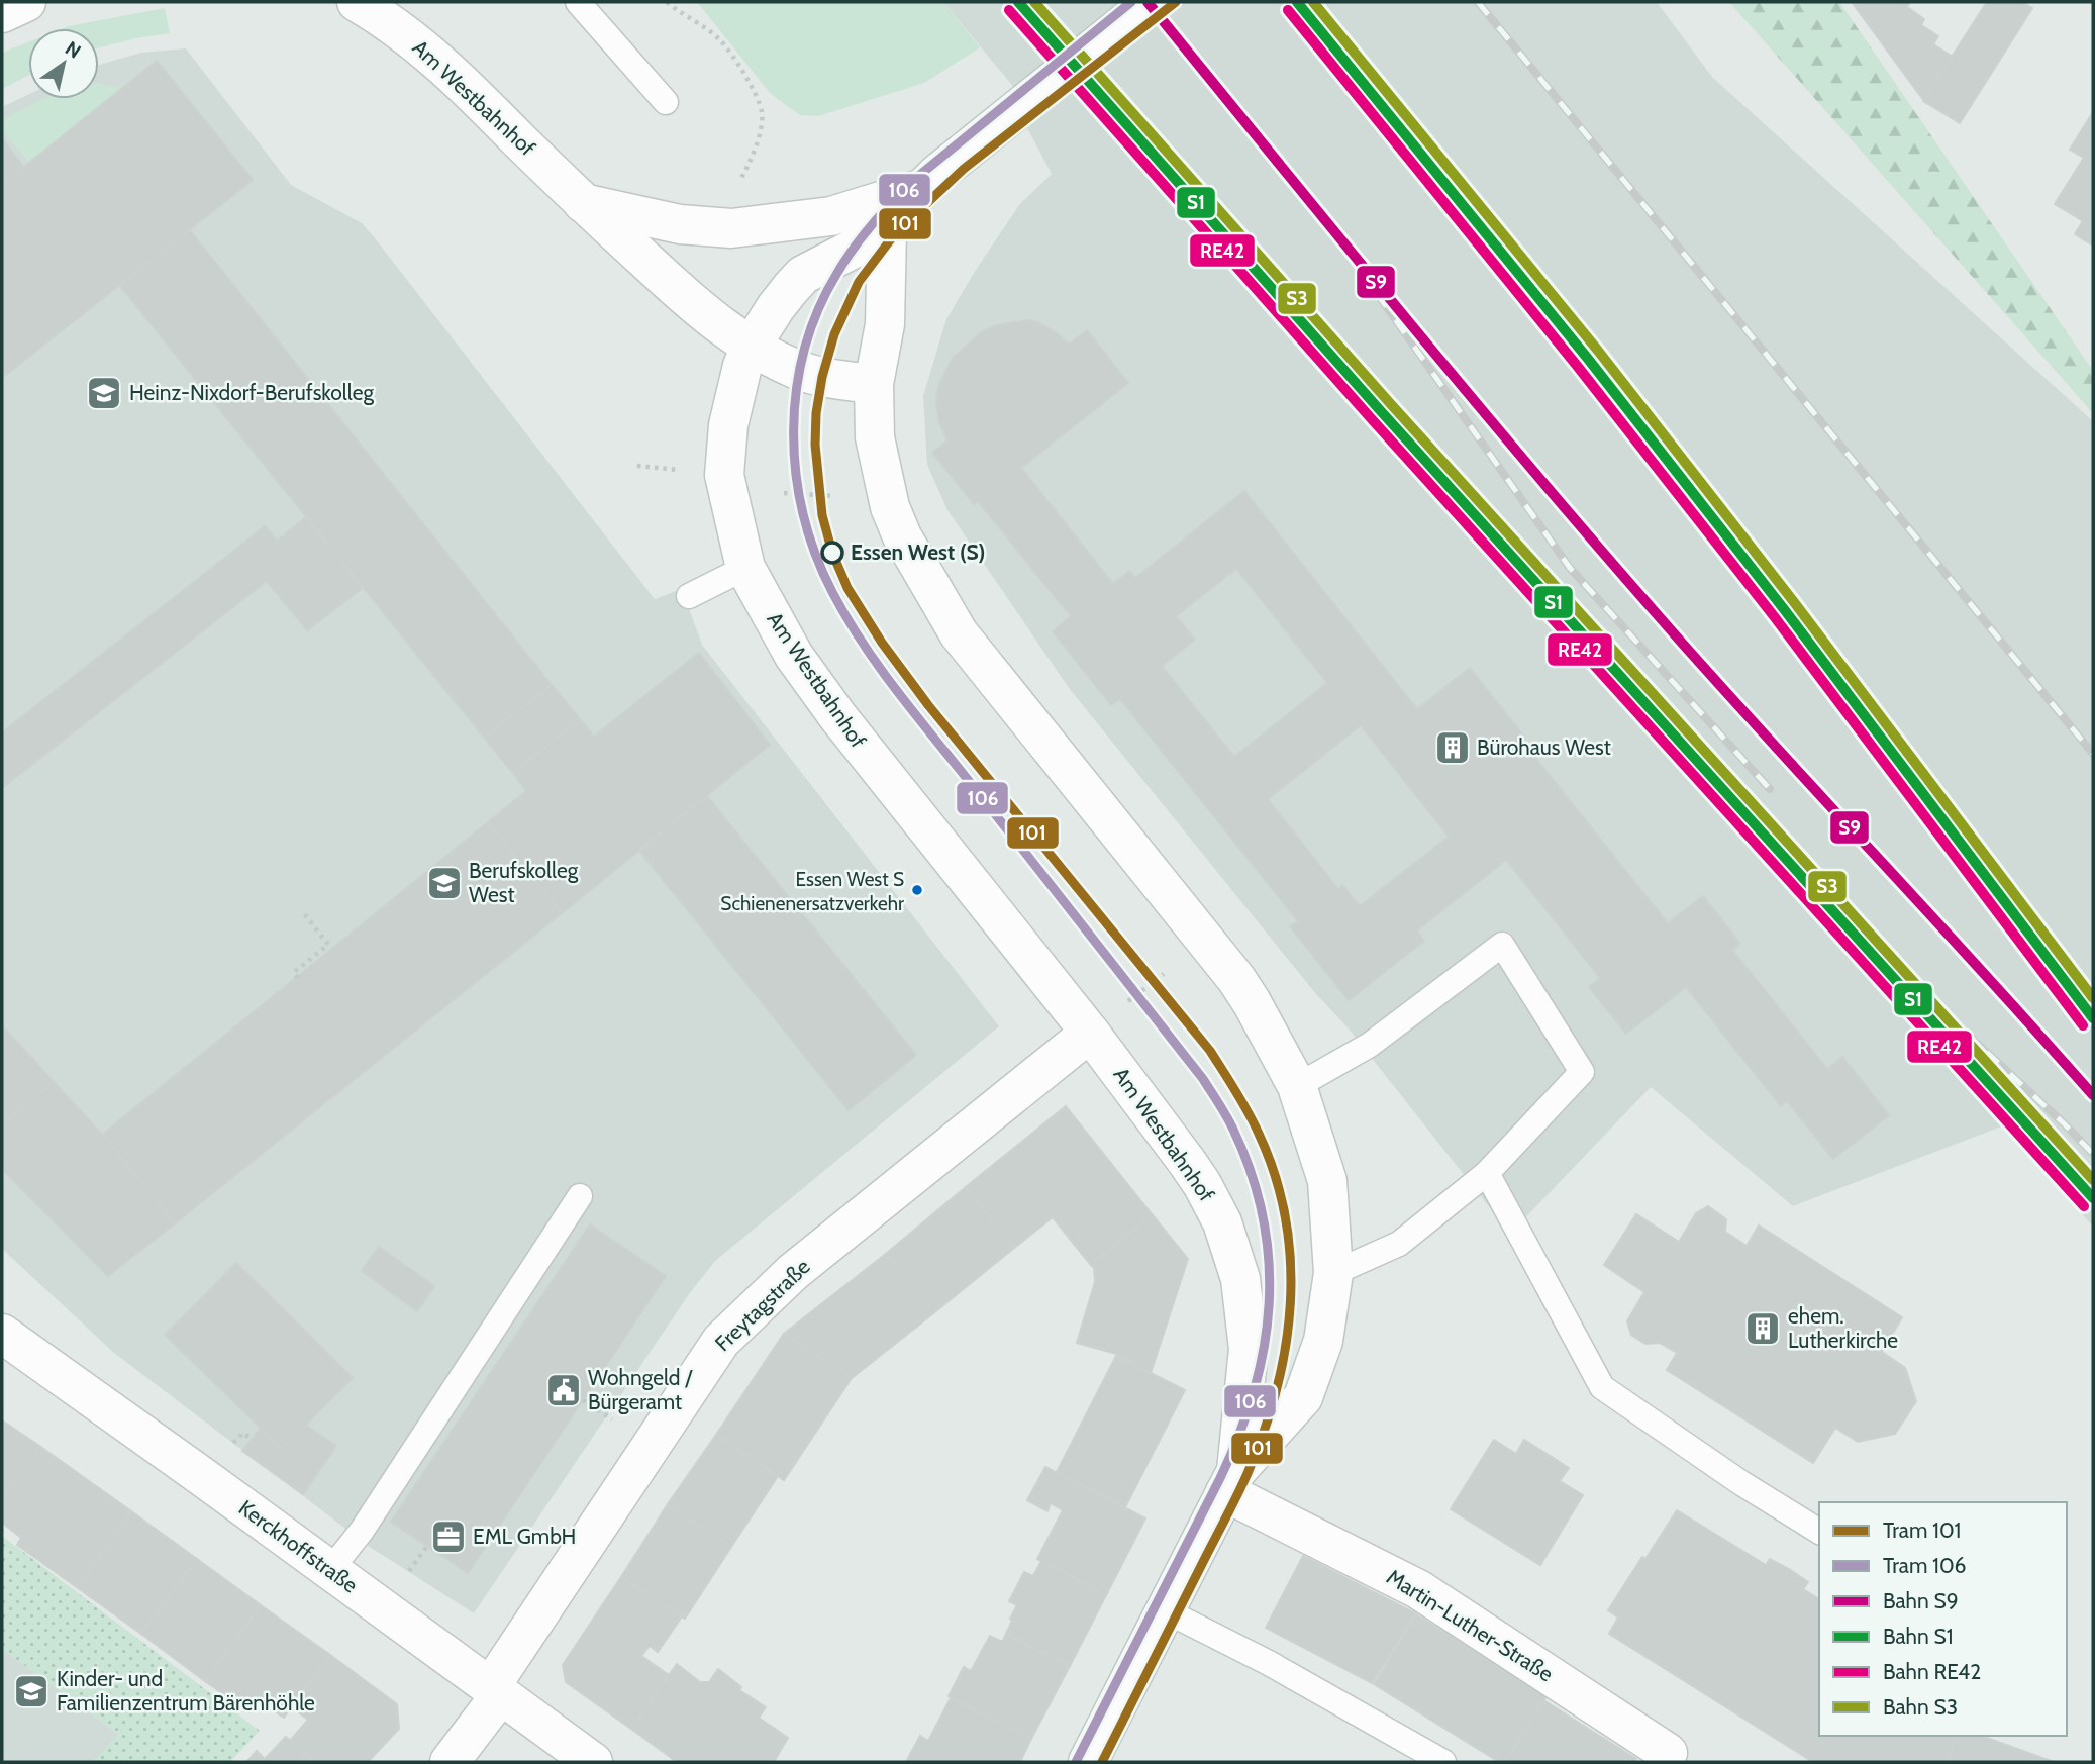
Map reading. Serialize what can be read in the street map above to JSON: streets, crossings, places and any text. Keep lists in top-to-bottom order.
{
  "streets": {
    "main road": [
      "Am Westbahnhof",
      "Freytagstraße",
      "Kerckhoffstraße",
      "Martin-Luther-Straße"
    ]
  },
  "crossings": [
    ["Am Westbahnhof", "Freytagstraße"],
    ["Am Westbahnhof", "Martin-Luther-Straße"],
    ["Freytagstraße", "Kerckhoffstraße"]
  ],
  "places": {
    "school or university": ["Heinz-Nixdorf-Berufskolleg", "Berufskolleg West", "Kinder- und Familienzentrum Bärenhöhle"],
    "other": ["Essen West (S)", "Essen West S Schienenersatzverkehr"],
    "building": ["Bürohaus West", "ehem. Lutherkirche"],
    "public building": ["Wohngeld / Bürgeramt"],
    "office": ["EML GmbH"]
  },
  "lines": [
    "tram line 101",
    "tram line 106",
    "rail line S9",
    "rail line S1",
    "rail line S3",
    "rail line RE42"
  ],
  "legend": [
    "Tram 101",
    "Tram 106",
    "Bahn S9",
    "Bahn S1",
    "Bahn RE42",
    "Bahn S3"
  ],
  "north": "top right"
}
